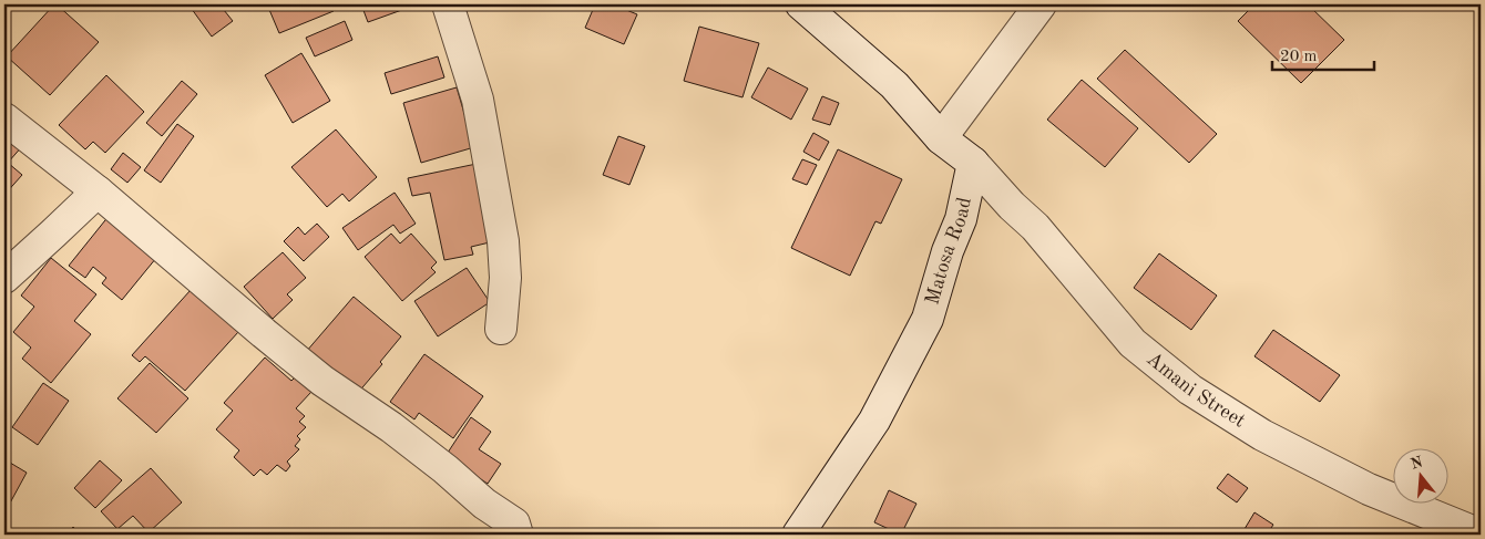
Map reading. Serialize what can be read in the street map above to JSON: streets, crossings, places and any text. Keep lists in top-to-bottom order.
{
  "streets": {
    "street": ["Matosa Road", "Amani Street"]
  },
  "crossings": [
    ["Matosa Road", "Amani Street"]
  ],
  "scale_bar": "20 m",
  "north": "top"
}
